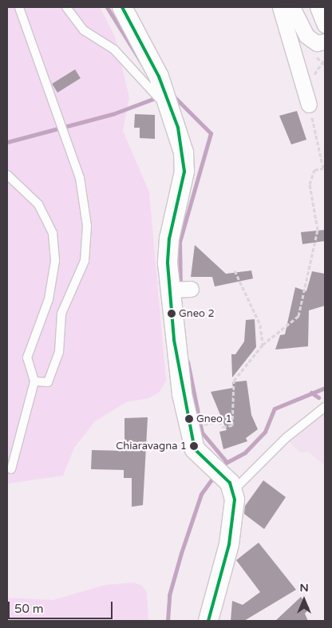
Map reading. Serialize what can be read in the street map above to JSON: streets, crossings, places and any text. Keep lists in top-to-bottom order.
{
  "places": ["Gneo 2", "Gneo 1", "Chiaravagna 1"],
  "scale_bar": "50 m",
  "north": "top"
}
